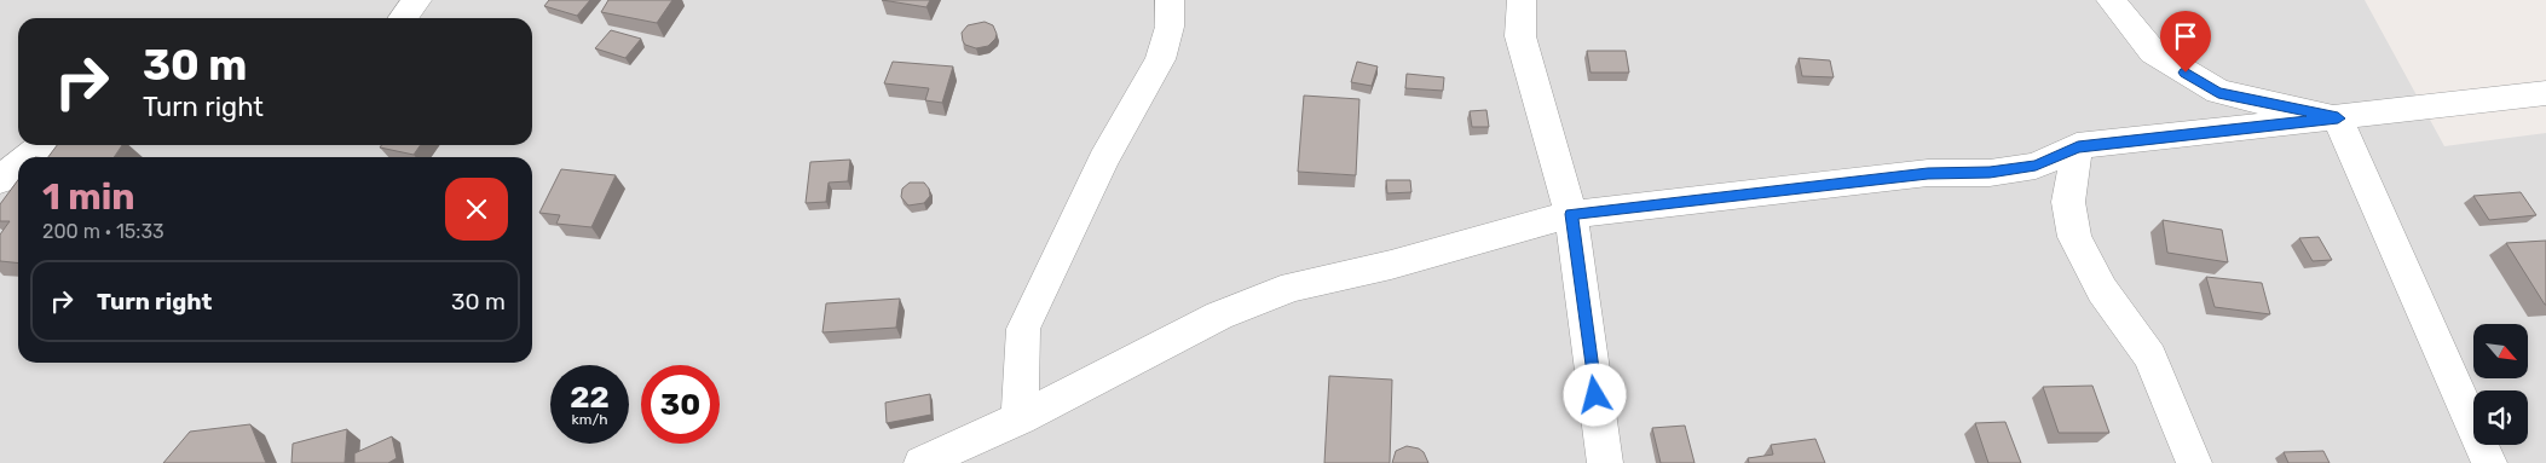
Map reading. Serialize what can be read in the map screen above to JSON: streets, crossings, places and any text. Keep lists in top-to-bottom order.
{
  "north": "bottom right",
  "page": {
    "turn": ["30 m", "Turn right"],
    "heading": ["1 min", "200 m · 15:33"],
    "list": [
      {
        "name": "Turn right",
        "value": "30 m"
      }
    ],
    "speed": "22 km/h",
    "limit": "30"
  }
}
